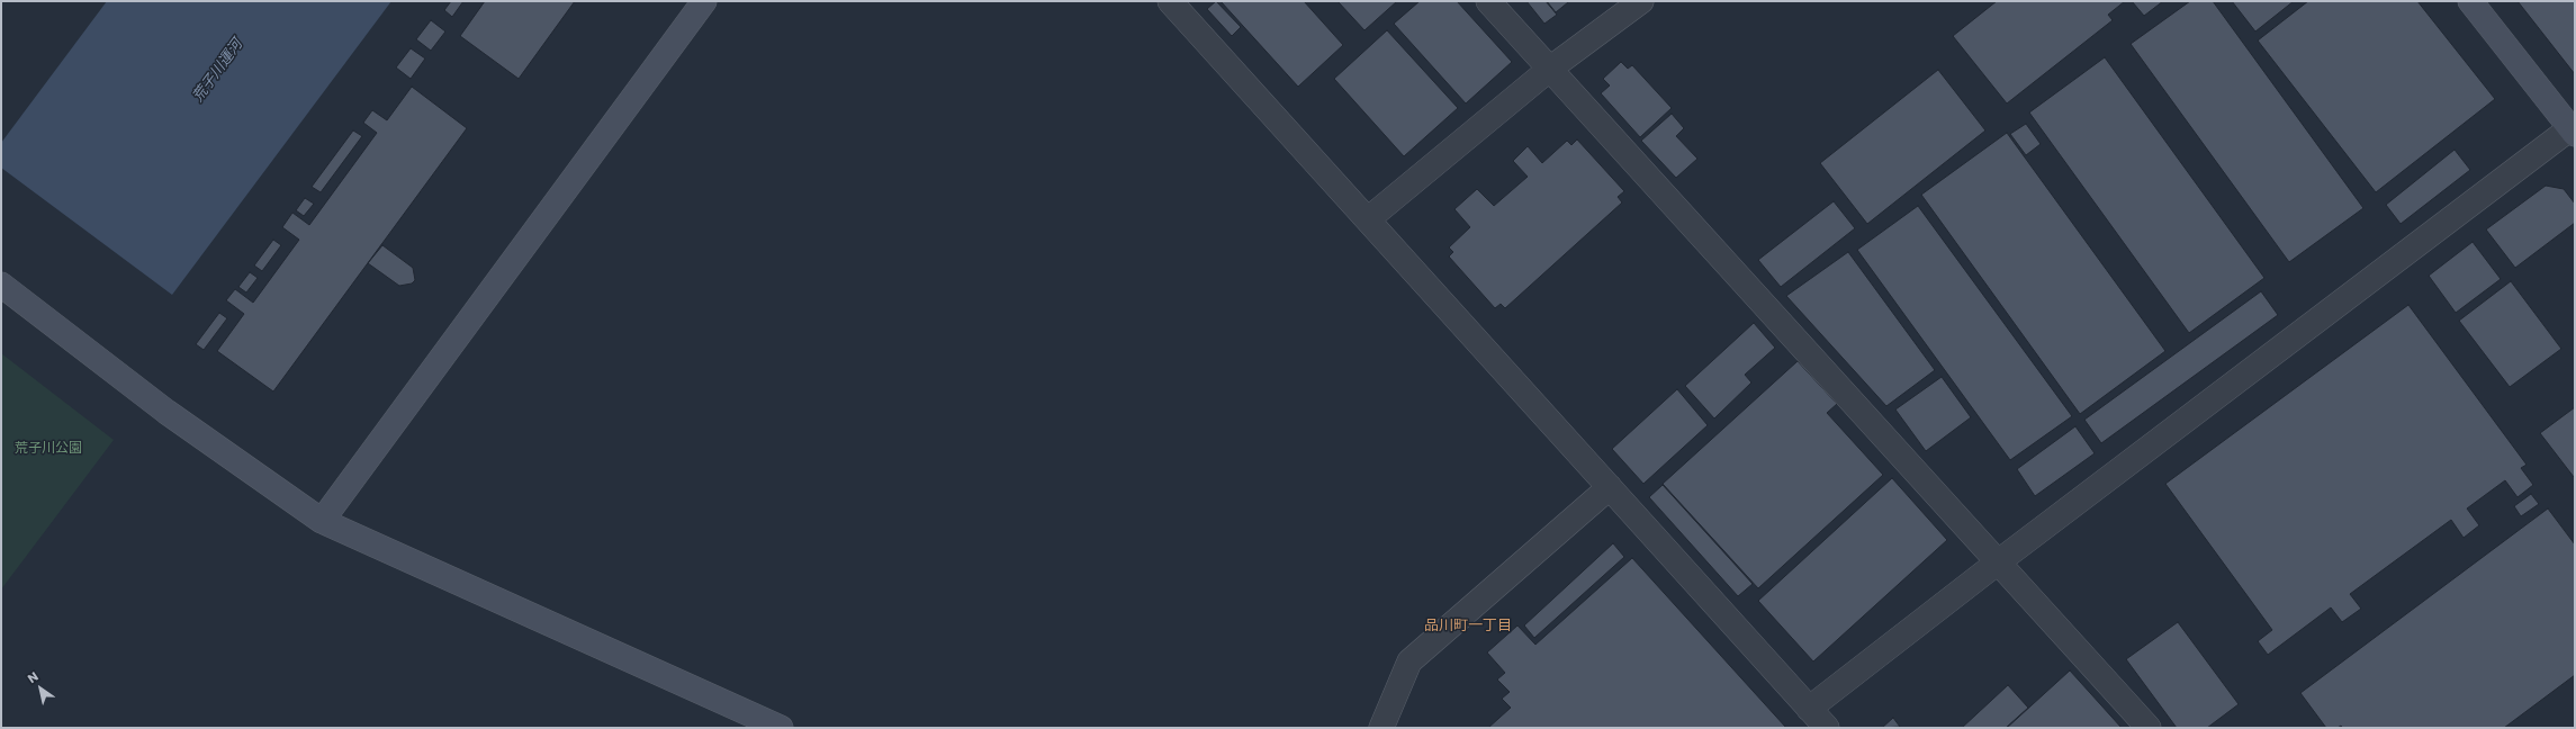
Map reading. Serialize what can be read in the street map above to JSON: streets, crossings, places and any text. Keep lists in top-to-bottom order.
{
  "districts": ["品川町一丁目"],
  "water": ["荒子川運河"],
  "parks": ["荒子川公園"],
  "north": "top left"
}
